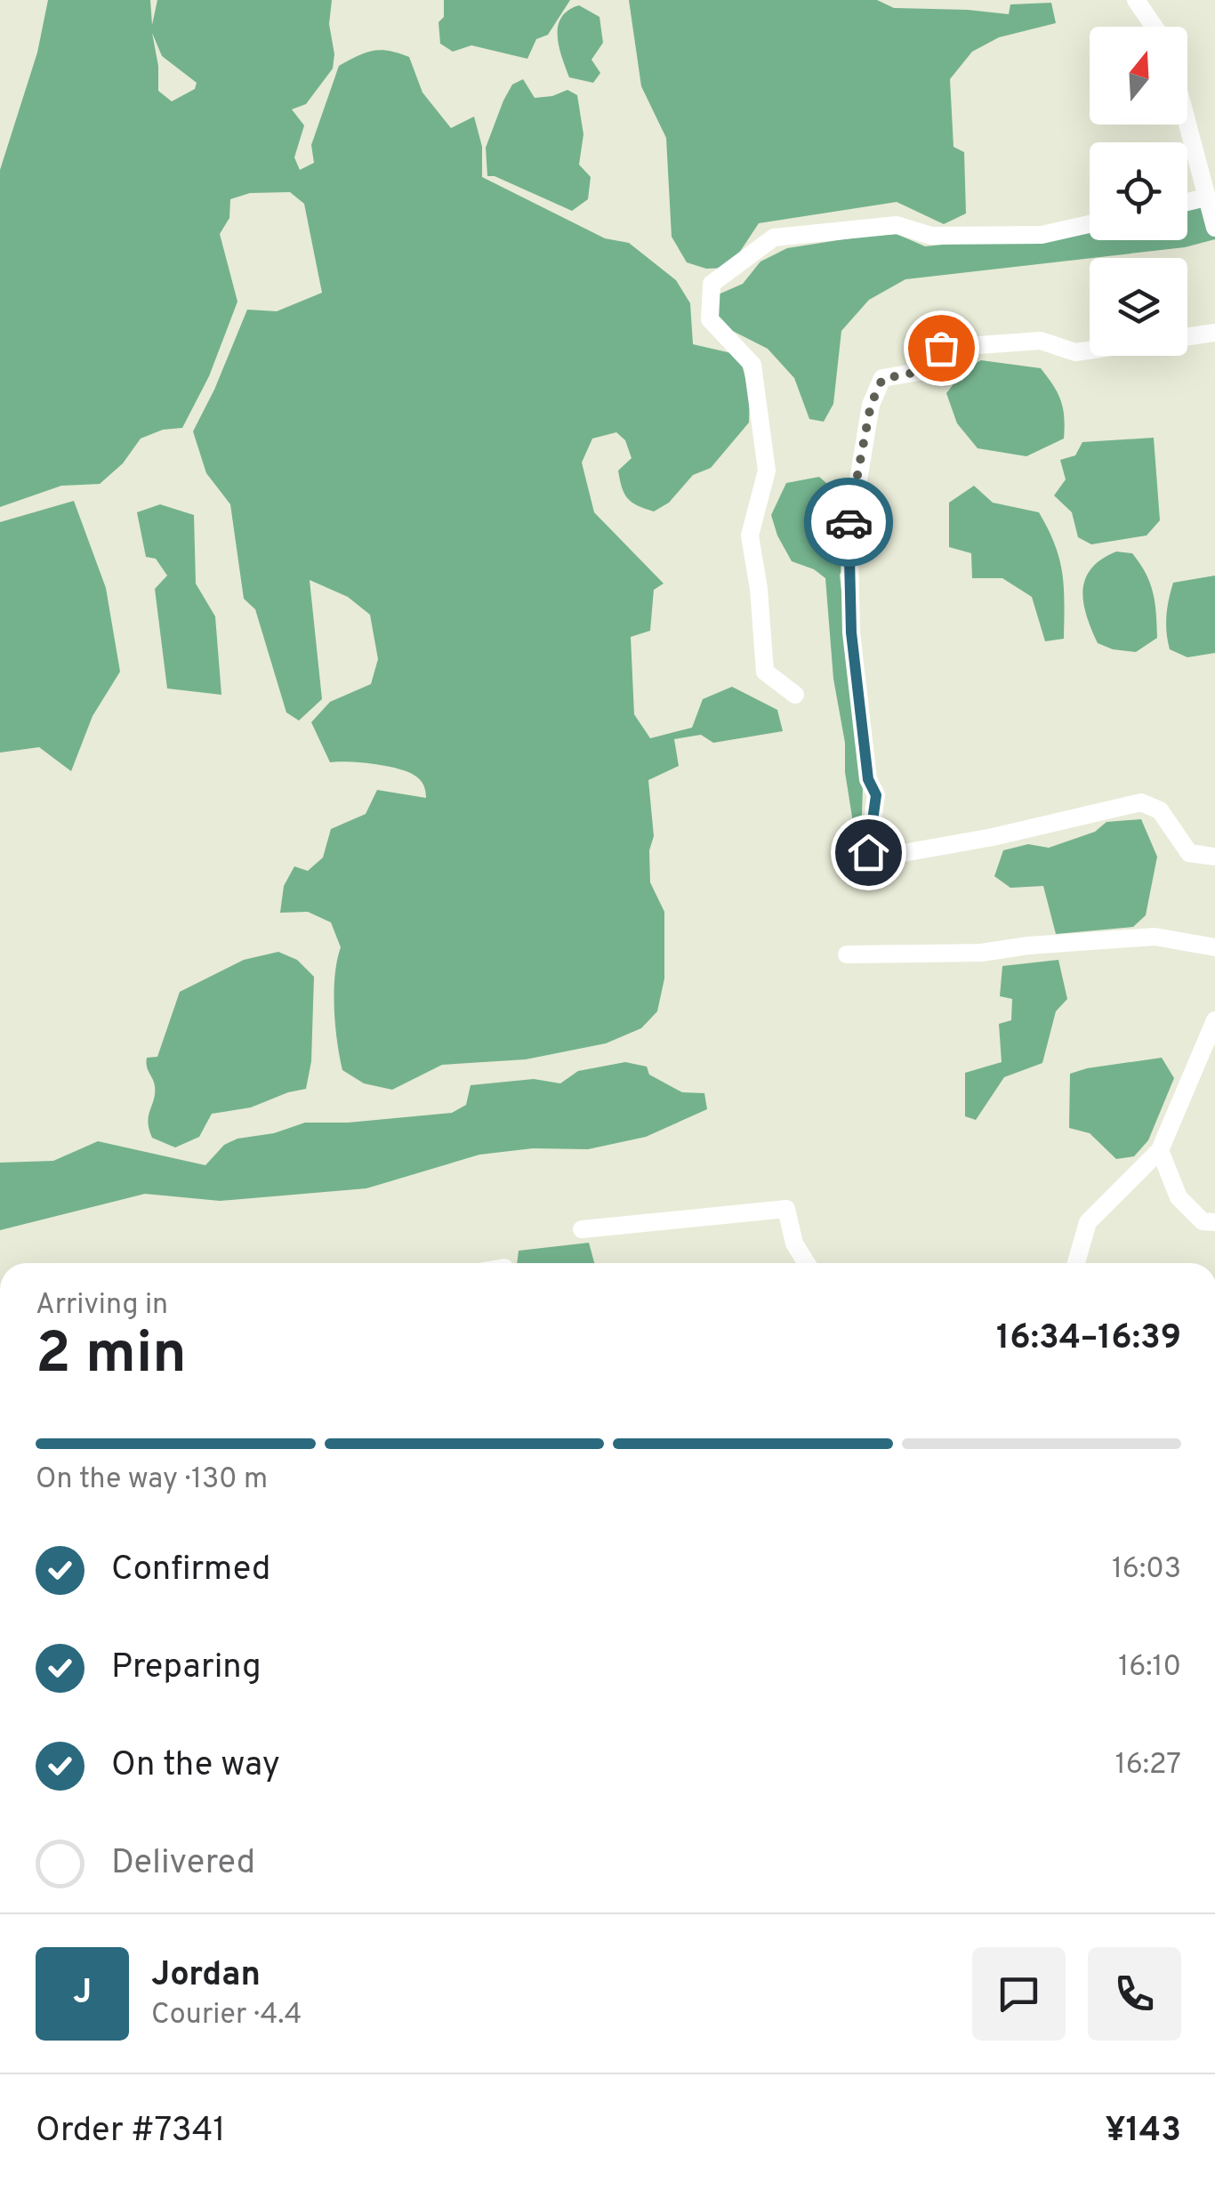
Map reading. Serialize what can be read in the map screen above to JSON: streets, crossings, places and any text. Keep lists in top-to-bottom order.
{
  "north": "top",
  "page": {
    "heading": ["2 min", "Arriving in", "16:34–16:39"],
    "panel": [
      "Jordan",
      "Courier · 4.4",
      "Order #7341",
      "¥143"
    ],
    "bar": "On the way · 130 m",
    "list": [
      ["Confirmed", "16:03"],
      ["Preparing", "16:10"],
      ["On the way", "16:27"],
      "Delivered"
    ],
    "round": "J"
  }
}
